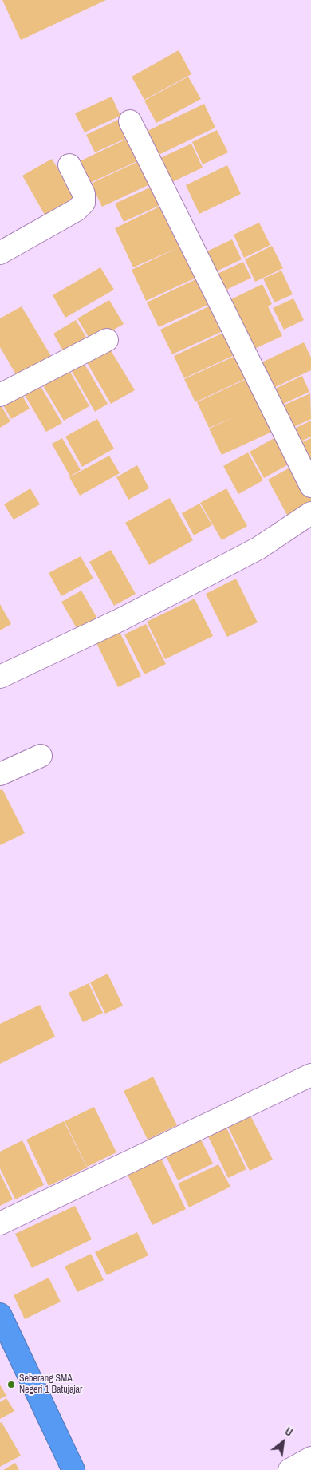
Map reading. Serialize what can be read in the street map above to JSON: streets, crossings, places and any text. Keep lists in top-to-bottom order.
{
  "places": ["Seberang SMA Negeri 1 Batujajar"],
  "north": "top right"
}
